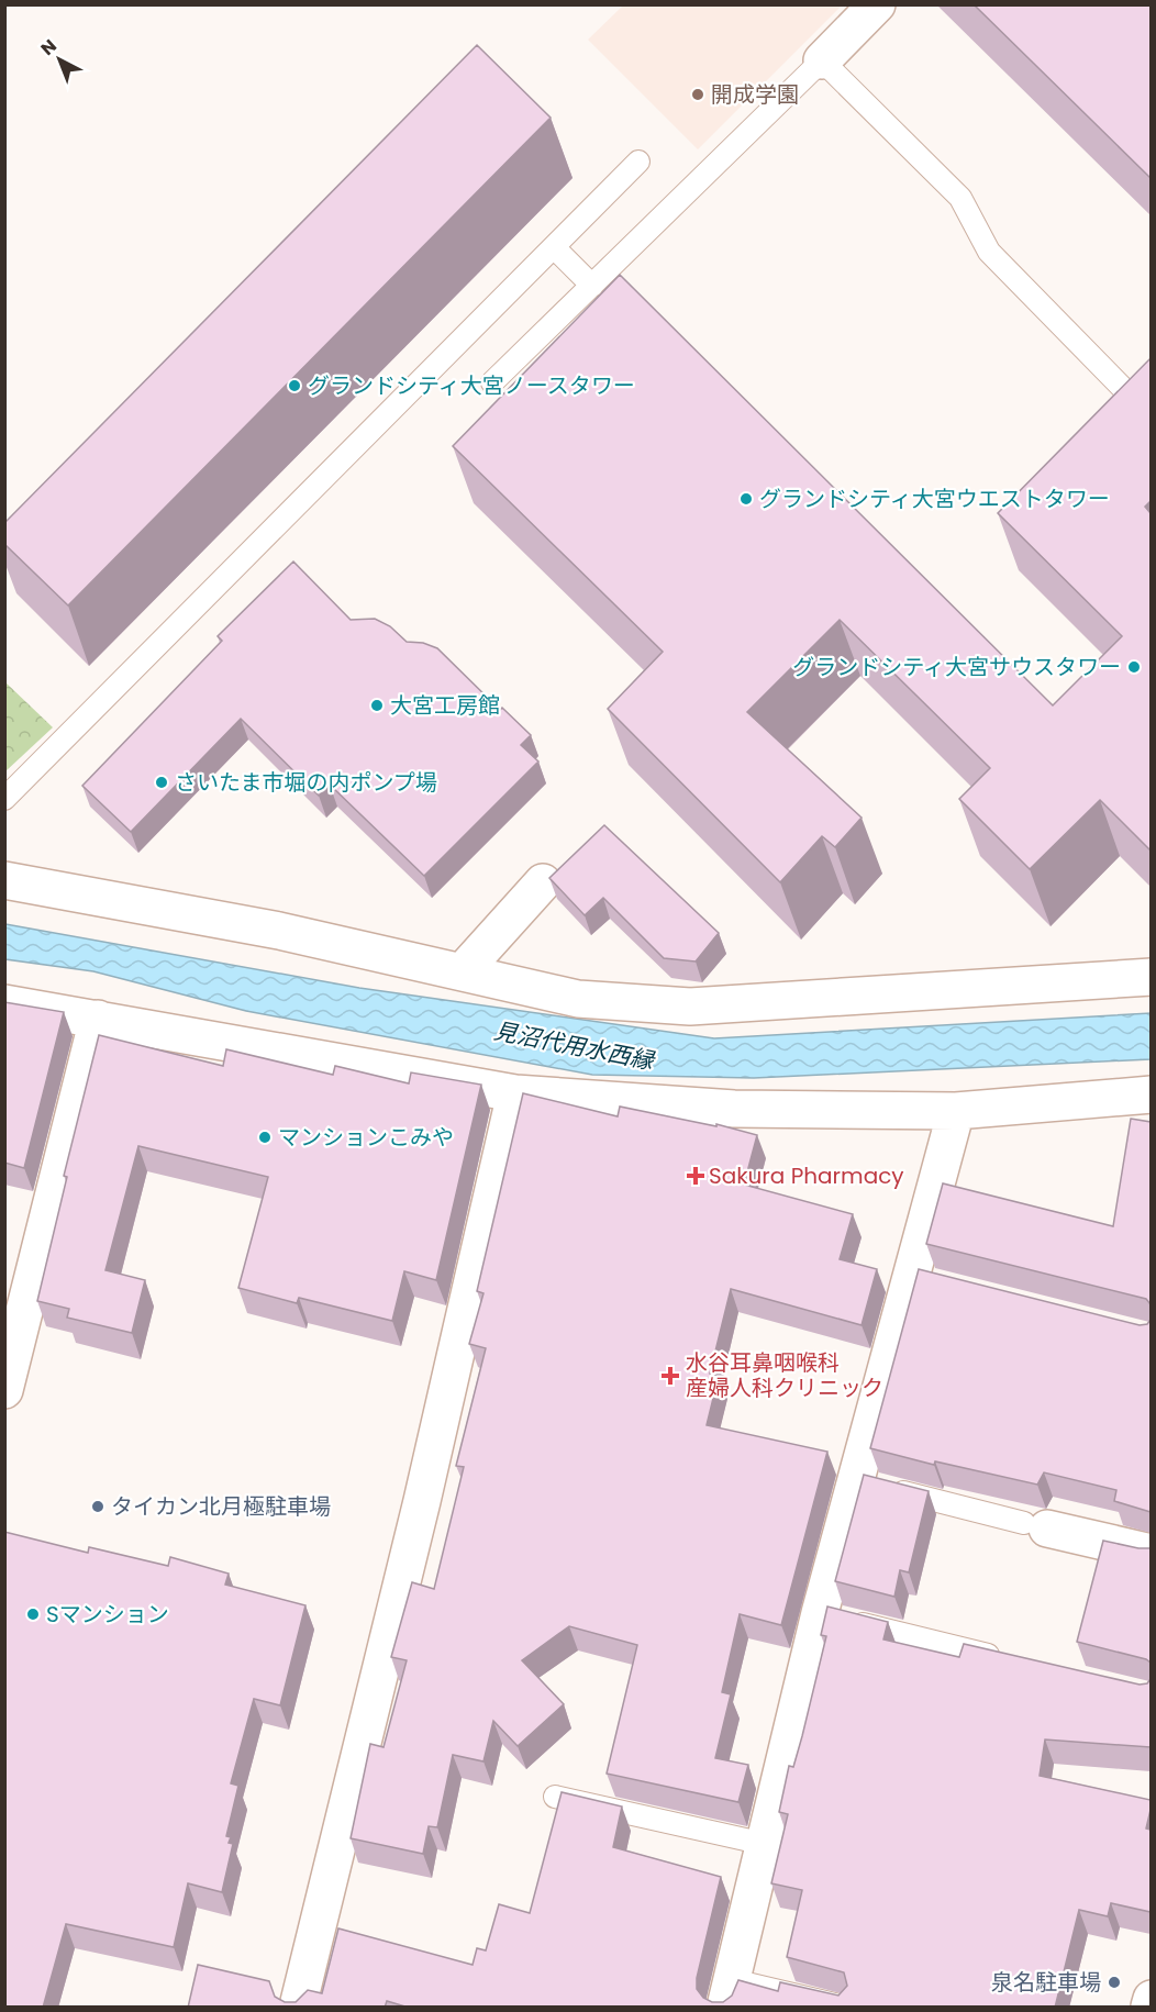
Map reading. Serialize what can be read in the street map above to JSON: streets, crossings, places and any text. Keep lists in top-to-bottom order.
{
  "water": ["見沼代用水西縁"],
  "places": {
    "other": [
      "開成学園",
      "グランドシティ大宮ノースタワー",
      "グランドシティ大宮ウエストタワー",
      "グランドシティ大宮サウスタワー",
      "大宮工房館",
      "さいたま市堀の内ポンプ場",
      "マンションこみや",
      "タイカン北月極駐車場",
      "Sマンション",
      "泉名駐車場"
    ],
    "health": ["Sakura Pharmacy", "水谷耳鼻咽喉科 産婦人科クリニック"]
  },
  "north": "top left"
}
